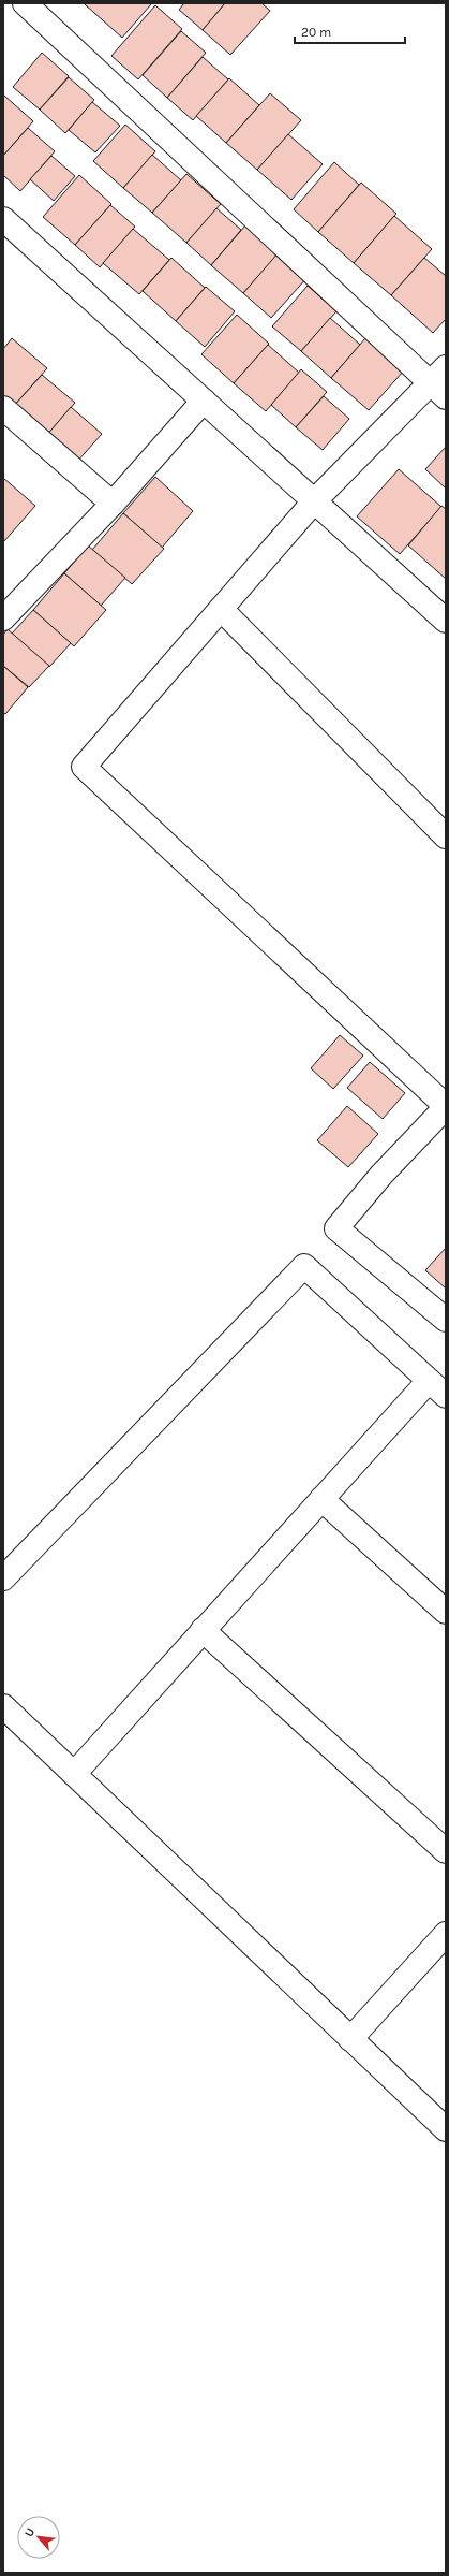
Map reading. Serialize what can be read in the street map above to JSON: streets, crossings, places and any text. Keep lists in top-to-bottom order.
{
  "scale_bar": "20 m",
  "north": "top left"
}
